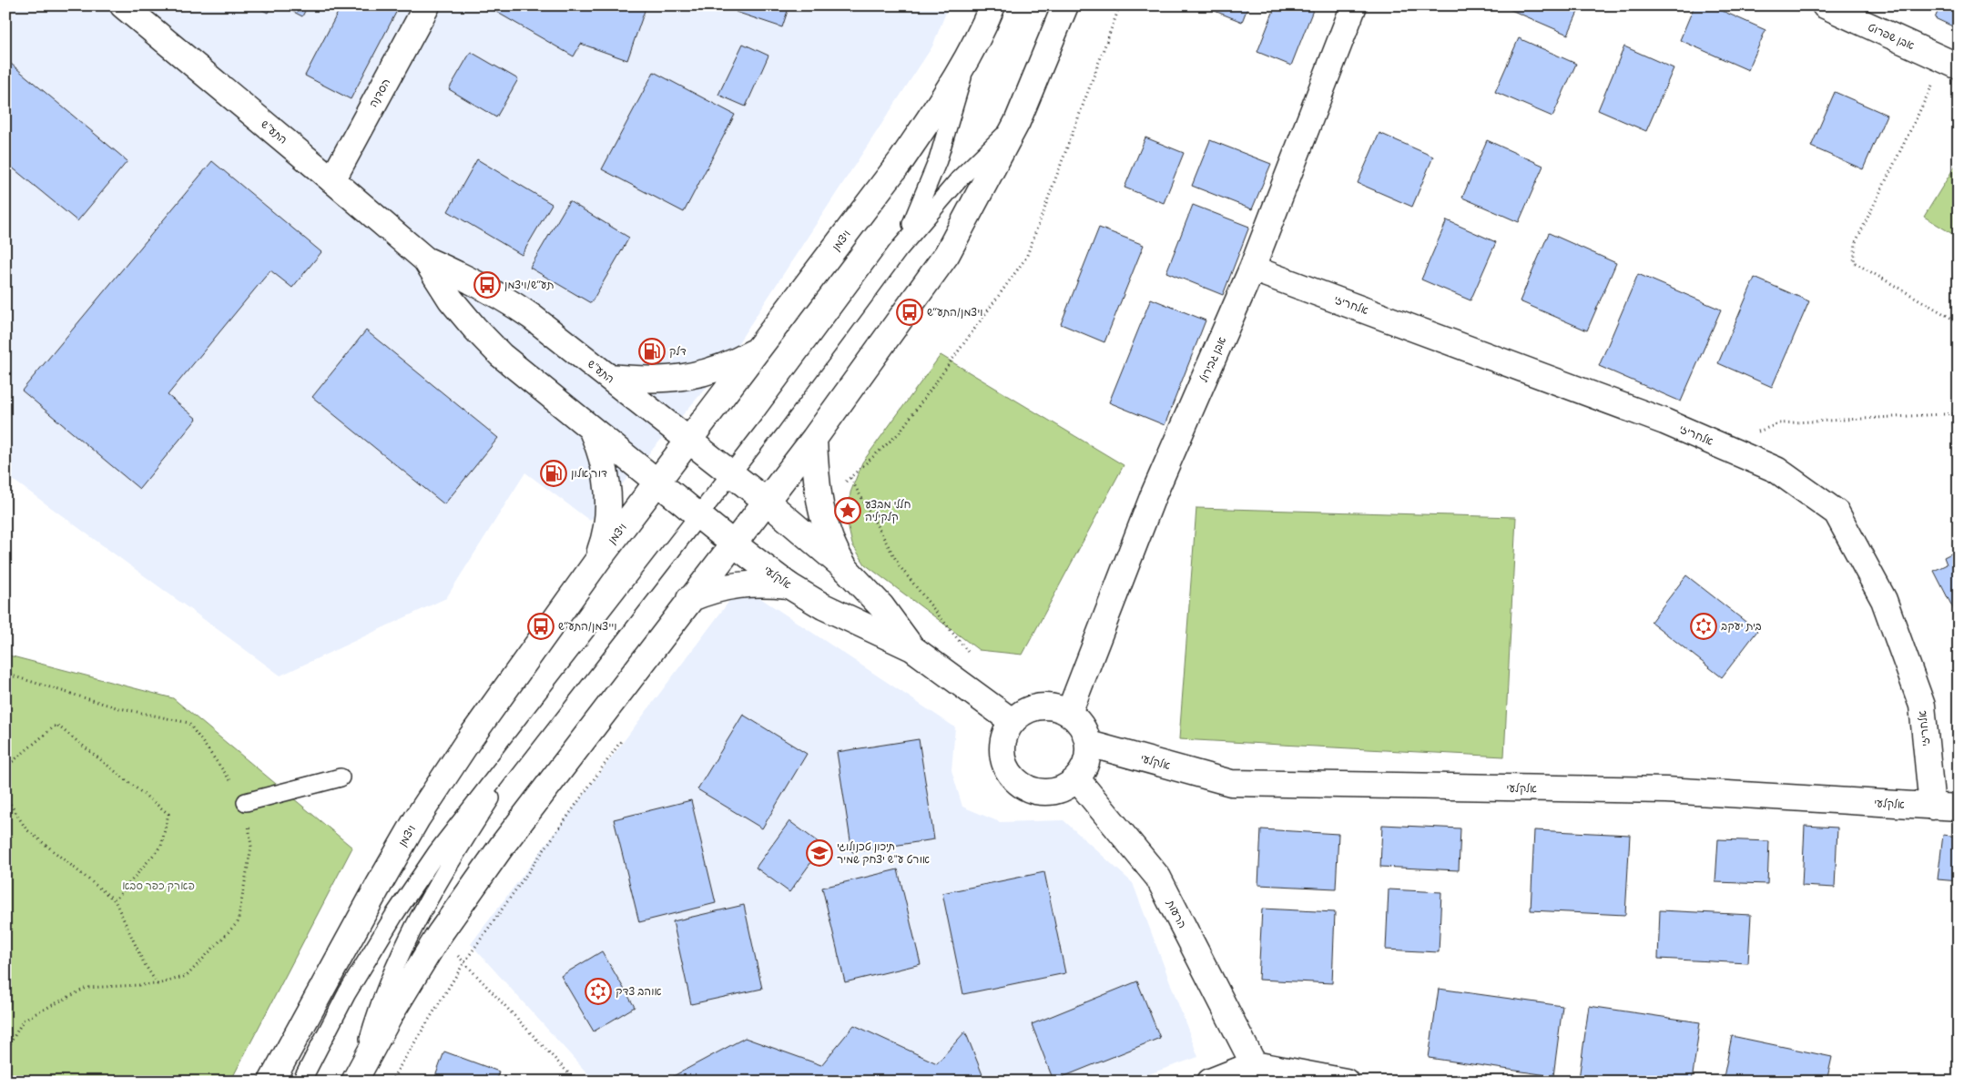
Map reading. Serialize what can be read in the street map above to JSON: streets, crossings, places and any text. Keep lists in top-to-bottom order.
{
  "streets": {
    "street": [
      "אבן שפרוט",
      "הסדנה",
      "התע\"ש",
      "ויצמן",
      "אלחריזי",
      "אבן גבירול",
      "אלקלעי",
      "הרעות"
    ]
  },
  "crossings": [
    ["הסדנה", "התע\"ש"],
    ["התע\"ש", "ויצמן"],
    ["התע\"ש", "אלקלעי"],
    ["ויצמן", "אלקלעי"],
    ["אלחריזי", "אבן גבירול"],
    ["אלחריזי", "אלקלעי"],
    ["אבן גבירול", "אלקלעי"],
    ["אבן גבירול", "הרעות"],
    ["אלקלעי", "הרעות"]
  ],
  "parks": ["פארק כפר סבא"],
  "places": {
    "bus stop": ["תע״ש/ויצמן", "ויצמן/התע״ש", "וייצמן/התע״ש"],
    "fuel station": ["דלק", "דור אלון"],
    "place": ["חללי מבצע קלקיליה"],
    "synagogue": ["בית יעקב", "אוהב צדק"],
    "school or university": ["תיכון טכנולוגי אורט ע\"ש יצחק שמיר"]
  }
}
